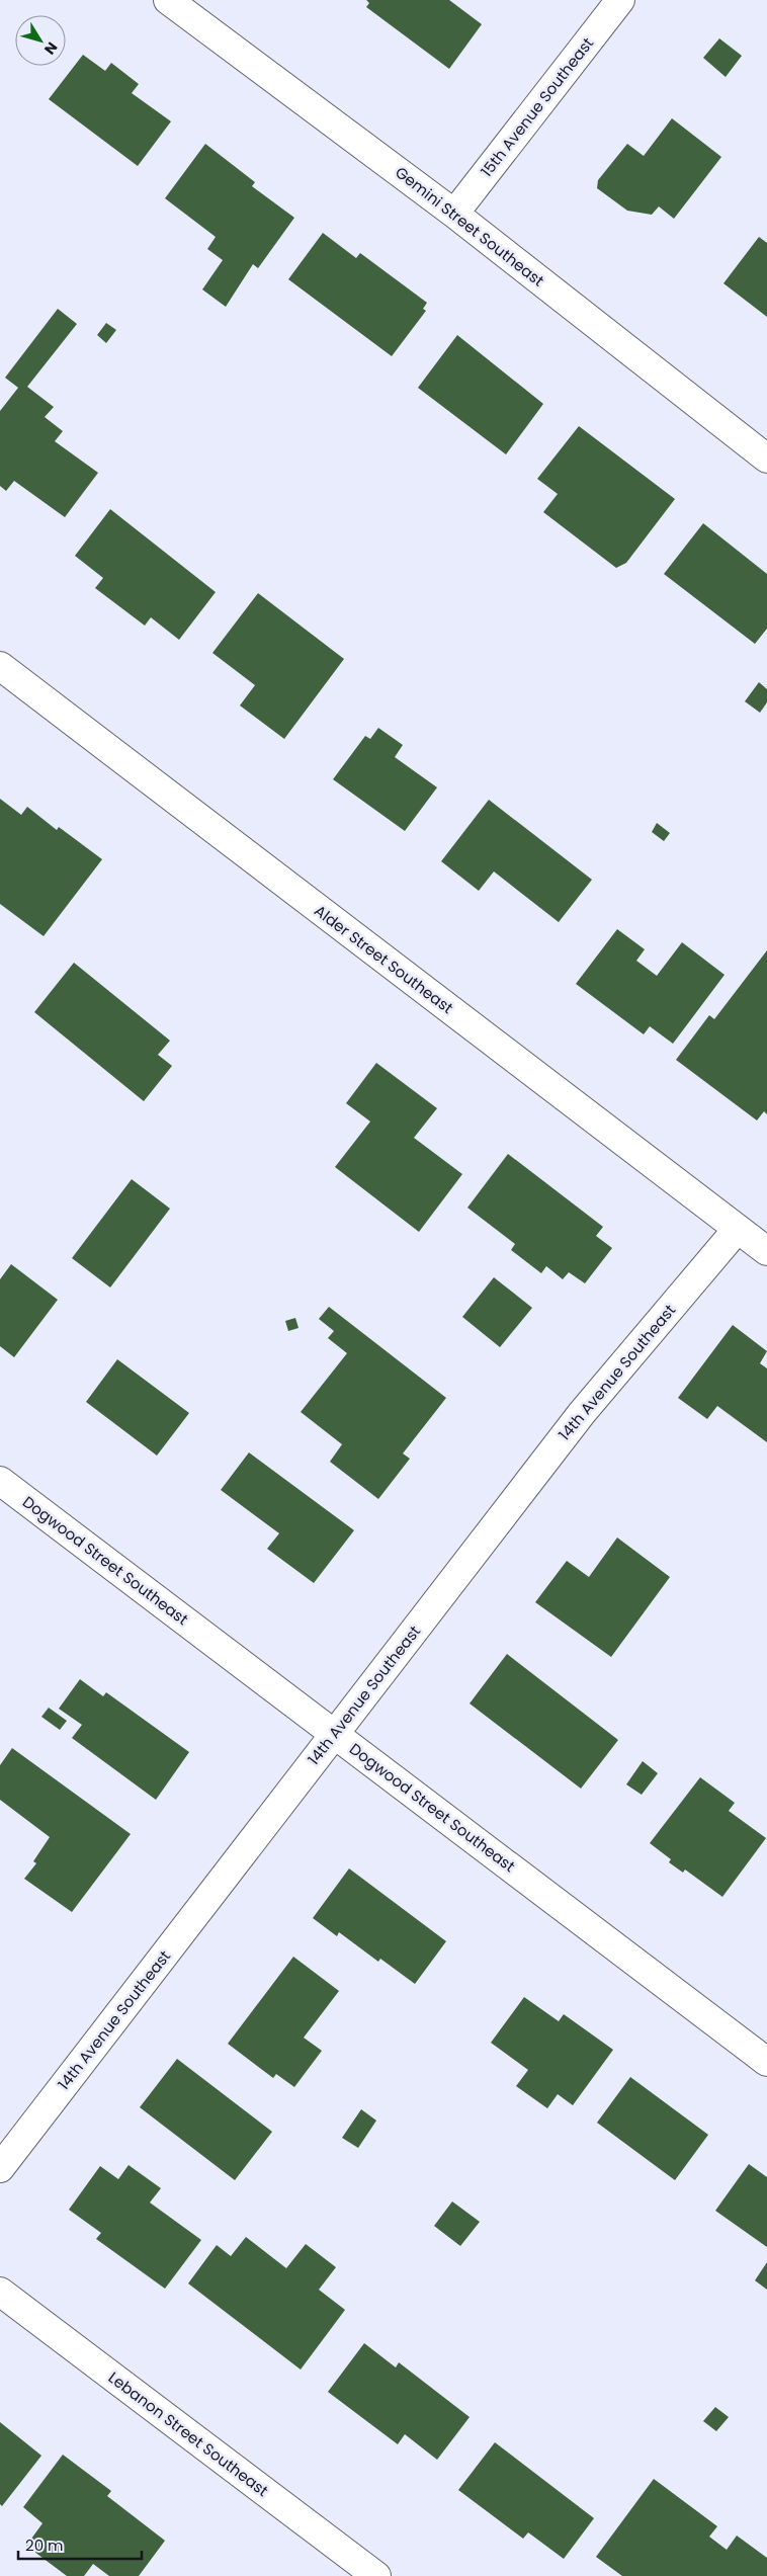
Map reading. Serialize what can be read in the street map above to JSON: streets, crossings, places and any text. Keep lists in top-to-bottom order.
{
  "streets": {
    "street": [
      "15th Avenue Southeast",
      "Gemini Street Southeast",
      "Alder Street Southeast",
      "14th Avenue Southeast",
      "Dogwood Street Southeast",
      "Lebanon Street Southeast"
    ]
  },
  "crossings": [
    ["15th Avenue Southeast", "Gemini Street Southeast"],
    ["Alder Street Southeast", "14th Avenue Southeast"],
    ["14th Avenue Southeast", "Dogwood Street Southeast"]
  ],
  "scale_bar": "20 m",
  "north": "bottom right"
}
